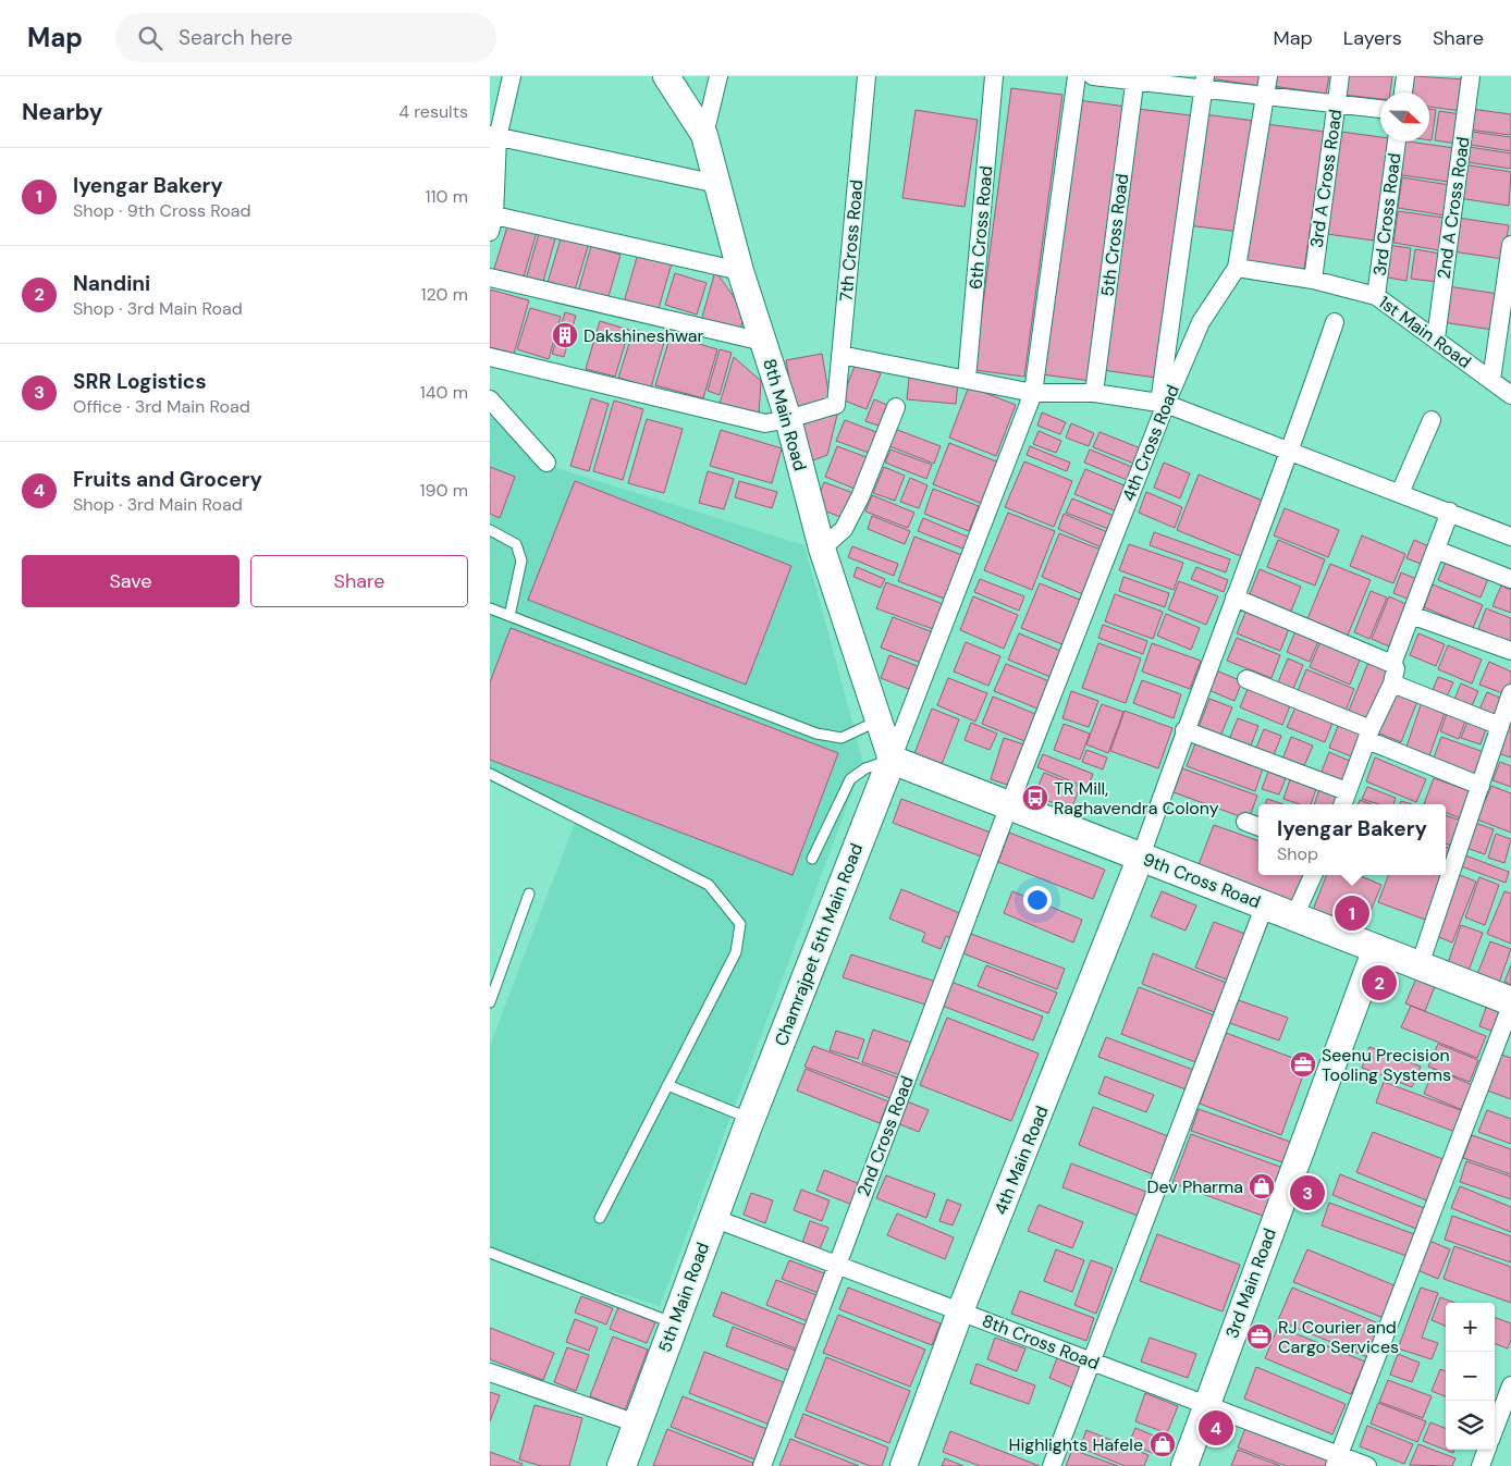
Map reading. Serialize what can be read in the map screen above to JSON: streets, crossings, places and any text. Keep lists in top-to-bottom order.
{
  "streets": {
    "main road": ["9th Cross Road", "Chamrajpet 5th Main Road", "5th Main Road"],
    "street": [
      "3rd A Cross Road",
      "2nd A Cross Road",
      "3rd Cross Road",
      "6th Cross Road",
      "5th Cross Road",
      "7th Cross Road",
      "1st Main Road",
      "8th Main Road",
      "4th Cross Road",
      "2nd Cross Road",
      "4th Main Road",
      "3rd Main Road",
      "8th Cross Road"
    ]
  },
  "crossings": [
    ["3rd A Cross Road", "1st Main Road"],
    ["2nd A Cross Road", "1st Main Road"],
    ["3rd Cross Road", "1st Main Road"],
    ["7th Cross Road", "8th Main Road"],
    ["1st Main Road", "4th Cross Road"],
    ["8th Main Road", "9th Cross Road"],
    ["8th Main Road", "Chamrajpet 5th Main Road"],
    ["4th Cross Road", "9th Cross Road"],
    ["4th Cross Road", "2nd Cross Road"],
    ["9th Cross Road", "Chamrajpet 5th Main Road"],
    ["9th Cross Road", "2nd Cross Road"],
    ["9th Cross Road", "4th Main Road"],
    ["9th Cross Road", "3rd Main Road"],
    ["Chamrajpet 5th Main Road", "5th Main Road"],
    ["2nd Cross Road", "8th Cross Road"],
    ["4th Main Road", "8th Cross Road"],
    ["3rd Main Road", "8th Cross Road"],
    ["5th Main Road", "8th Cross Road"]
  ],
  "places": {
    "building": ["Dakshineshwar"],
    "bus stop": ["TR Mill, Raghavendra Colony"],
    "office": ["Seenu Precision Tooling Systems", "RJ Courier and Cargo Services"],
    "shop": ["Dev Pharma", "Highlights Hafele"]
  },
  "north": "right",
  "page": {
    "header": "Map",
    "search": "Search here",
    "nav": ["Map", "Layers", "Share"],
    "heading": ["Nearby", "4 results"],
    "list": [
      {
        "mark": "1",
        "name": "Iyengar Bakery",
        "note": "Shop · 9th Cross Road",
        "value": "110 m"
      },
      {
        "mark": "2",
        "name": "Nandini",
        "note": "Shop · 3rd Main Road",
        "value": "120 m"
      },
      {
        "mark": "3",
        "name": "SRR Logistics",
        "note": "Office · 3rd Main Road",
        "value": "140 m"
      },
      {
        "mark": "4",
        "name": "Fruits and Grocery",
        "note": "Shop · 3rd Main Road",
        "value": "190 m"
      }
    ],
    "buttons": ["Save", "Share"],
    "popup": ["Iyengar Bakery", "Shop"],
    "pins": [
      "1",
      "2",
      "3",
      "4"
    ],
    "map_buttons": ["+", "−"]
  }
}
